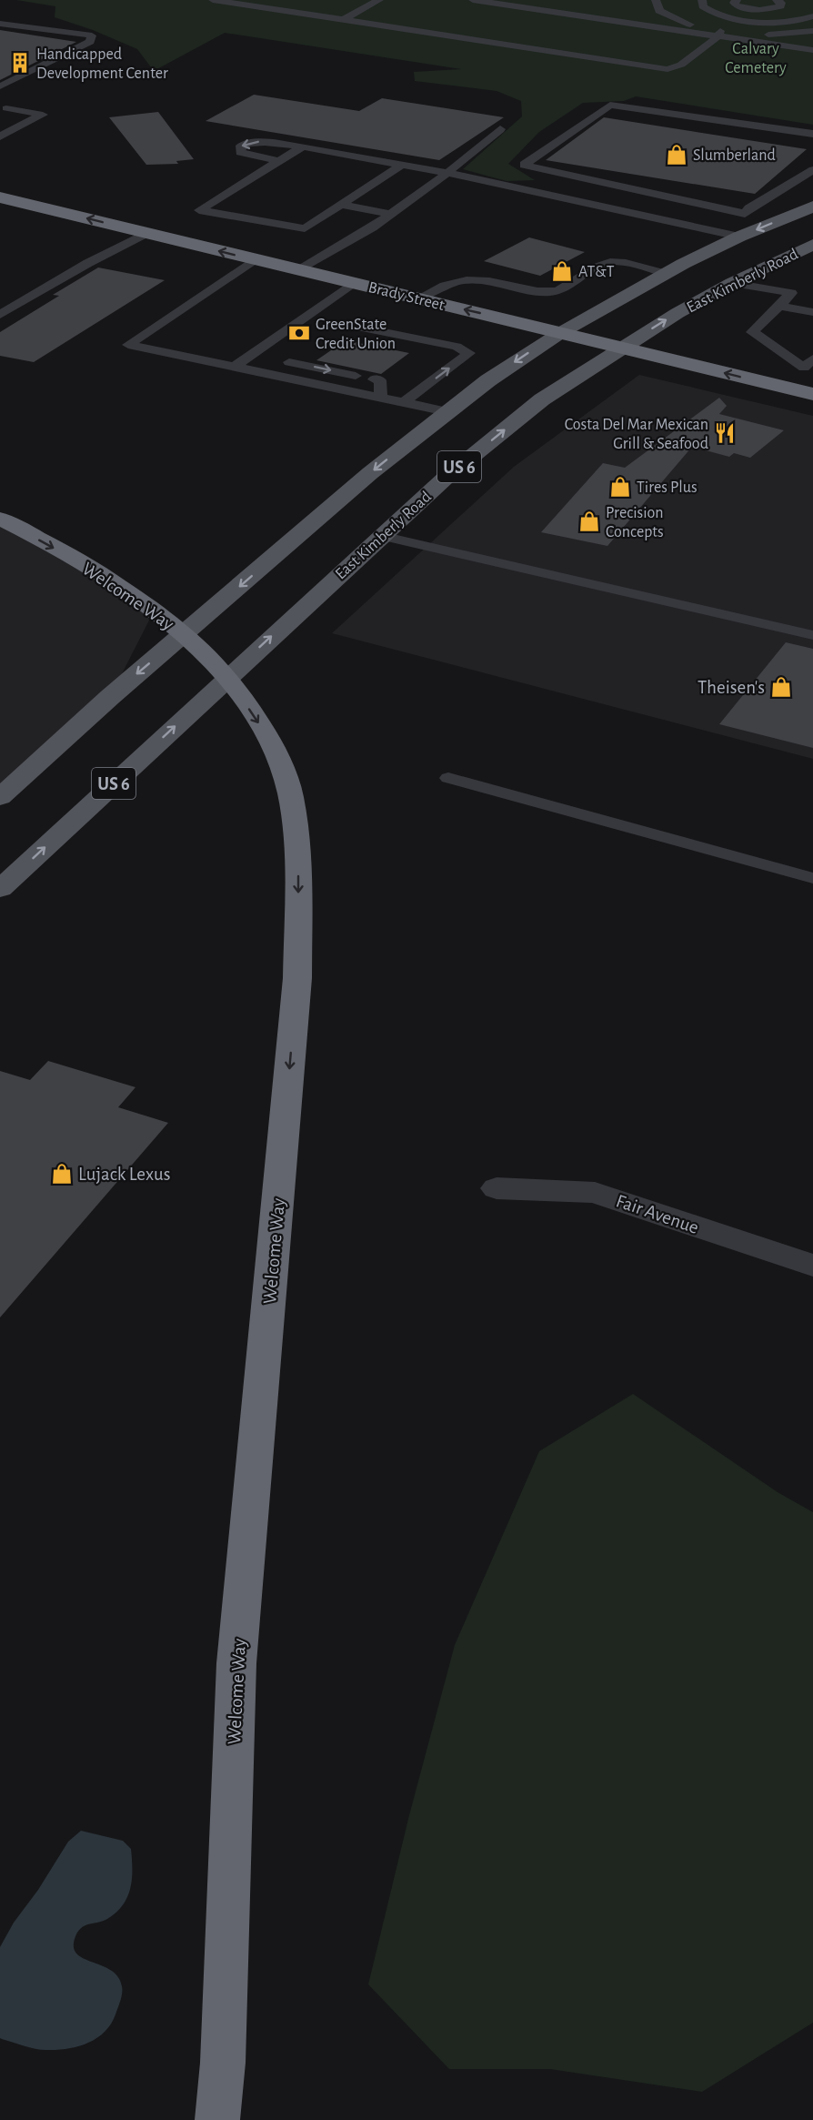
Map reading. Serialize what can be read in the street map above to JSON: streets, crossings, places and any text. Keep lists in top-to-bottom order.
{
  "streets": {
    "highway": ["Brady Street", "Welcome Way"],
    "main road": ["East Kimberly Road", "US 6"],
    "street": ["Fair Avenue"]
  },
  "crossings": [
    ["East Kimberly Road", "Brady Street"],
    ["East Kimberly Road", "Welcome Way"]
  ],
  "one_way": ["Brady Street", "Welcome Way"],
  "parks": ["Calvary Cemetery"],
  "places": {
    "building": ["Handicapped Development Center"],
    "shop": [
      "Slumberland",
      "AT&T",
      "Tires Plus",
      "Precision Concepts",
      "Theisen's",
      "Lujack Lexus"
    ],
    "bank": ["GreenState Credit Union"],
    "restaurant": ["Costa Del Mar Mexican Grill & Seafood"]
  }
}
